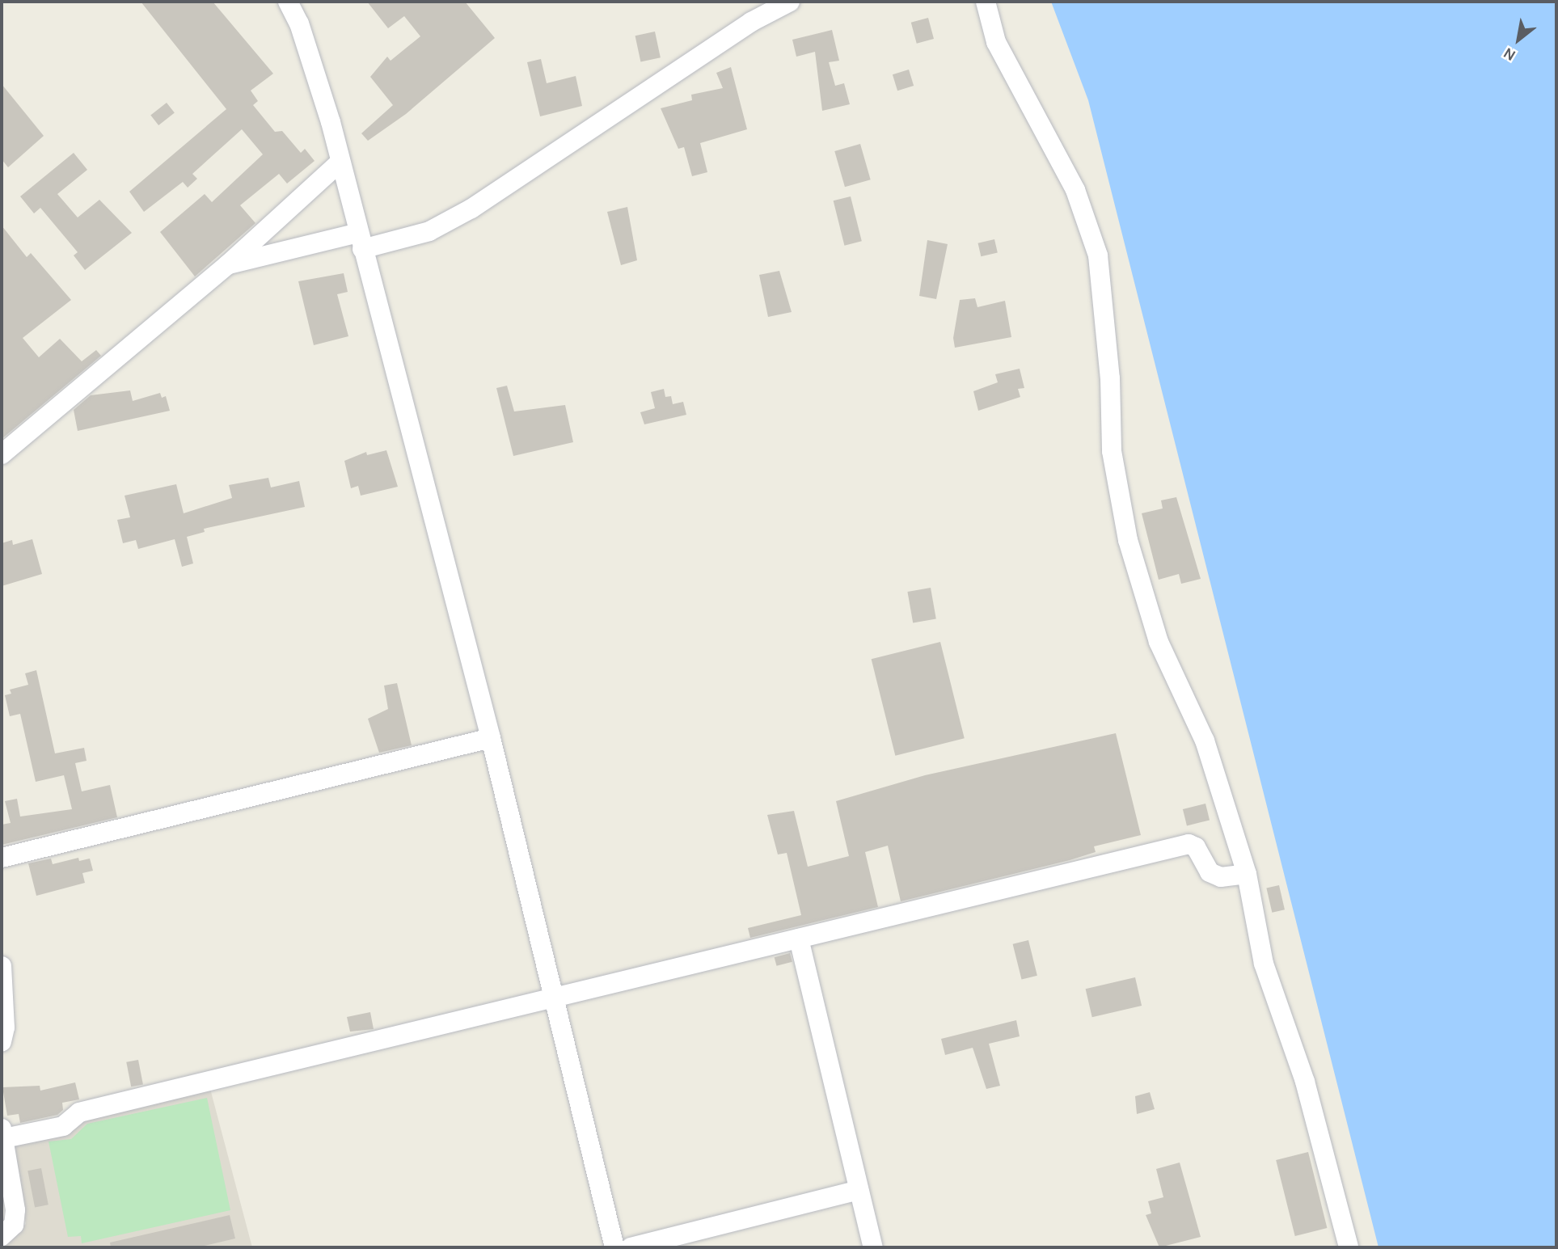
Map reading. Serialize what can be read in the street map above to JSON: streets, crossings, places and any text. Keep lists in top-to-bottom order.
{
  "north": "bottom left"
}
